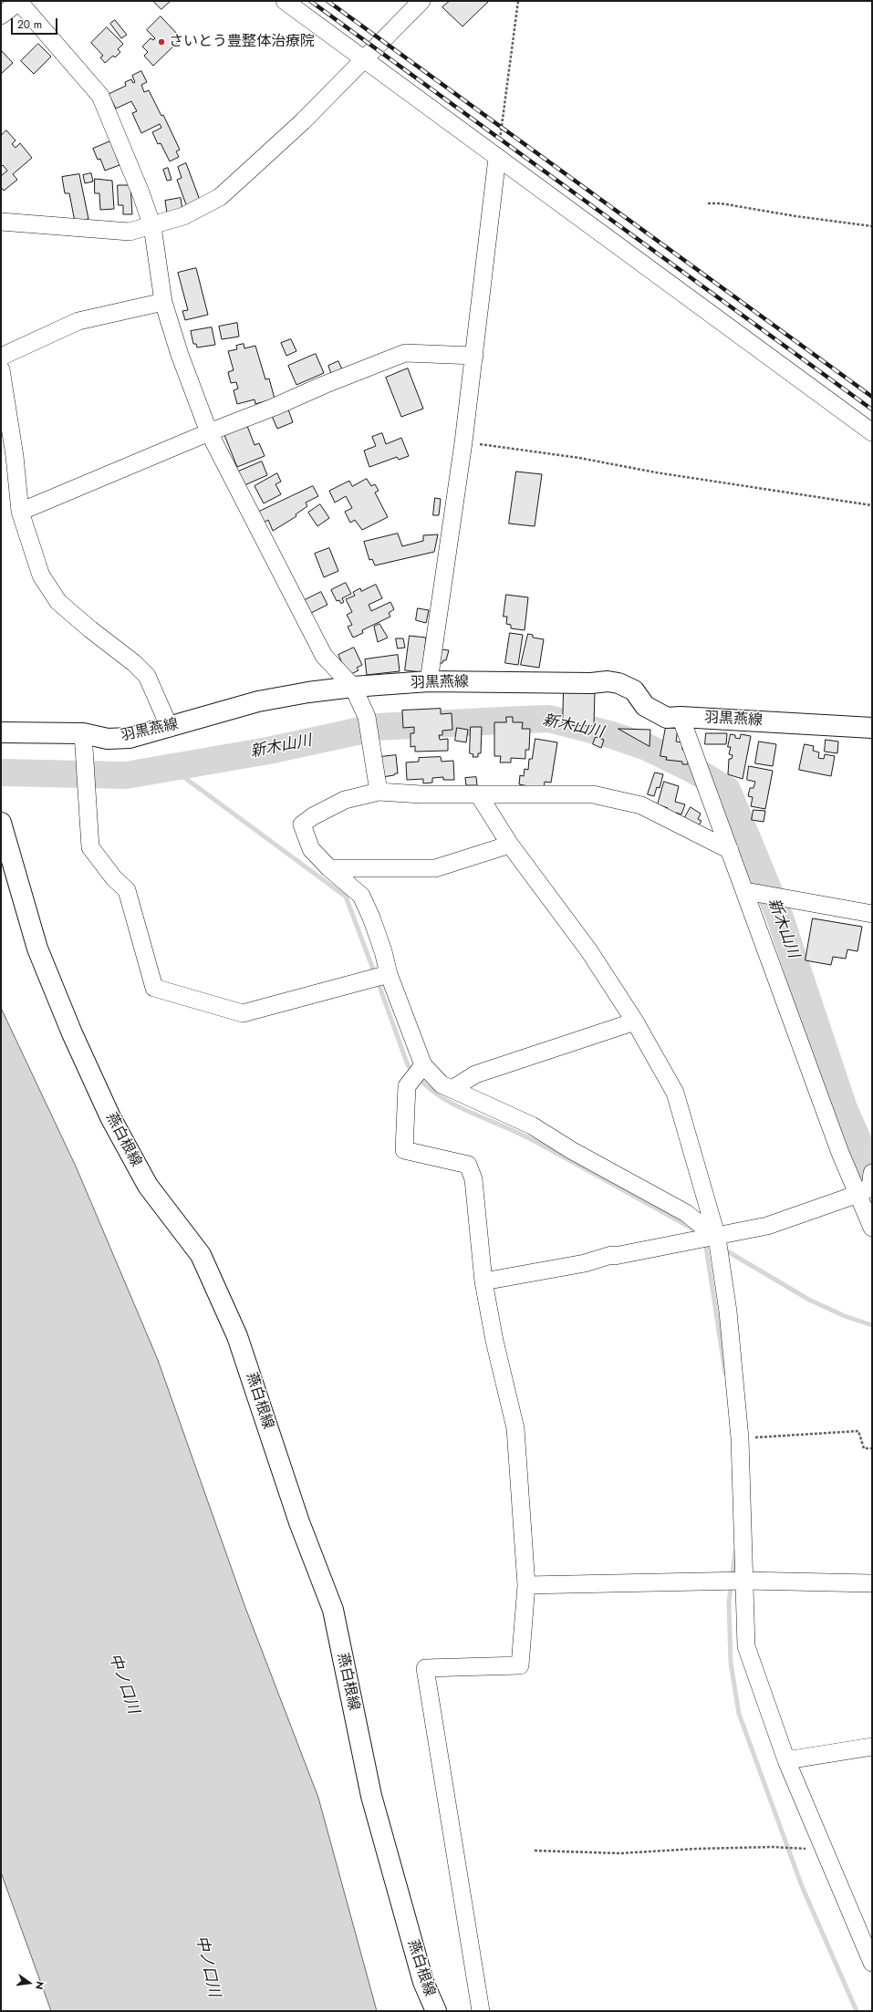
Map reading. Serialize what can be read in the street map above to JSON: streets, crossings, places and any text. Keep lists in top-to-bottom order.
{
  "streets": {
    "main road": ["羽黒燕線", "燕白根線"]
  },
  "water": ["新木山川", "中ノ口川"],
  "places": ["さいとう豊整体治療院"],
  "scale_bar": "20 m",
  "north": "right"
}
